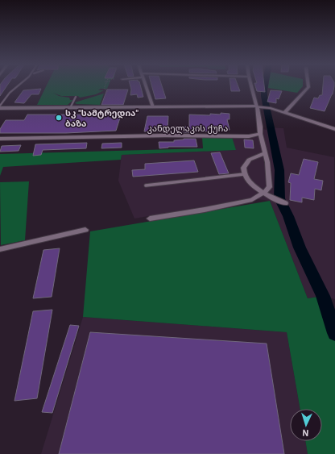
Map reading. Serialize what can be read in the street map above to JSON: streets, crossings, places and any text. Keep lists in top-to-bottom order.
{
  "streets": {
    "street": ["კანდელაკის ქუჩა"]
  },
  "places": ["სკ \"სამტრედია\" ბაზა"],
  "north": "bottom"
}
